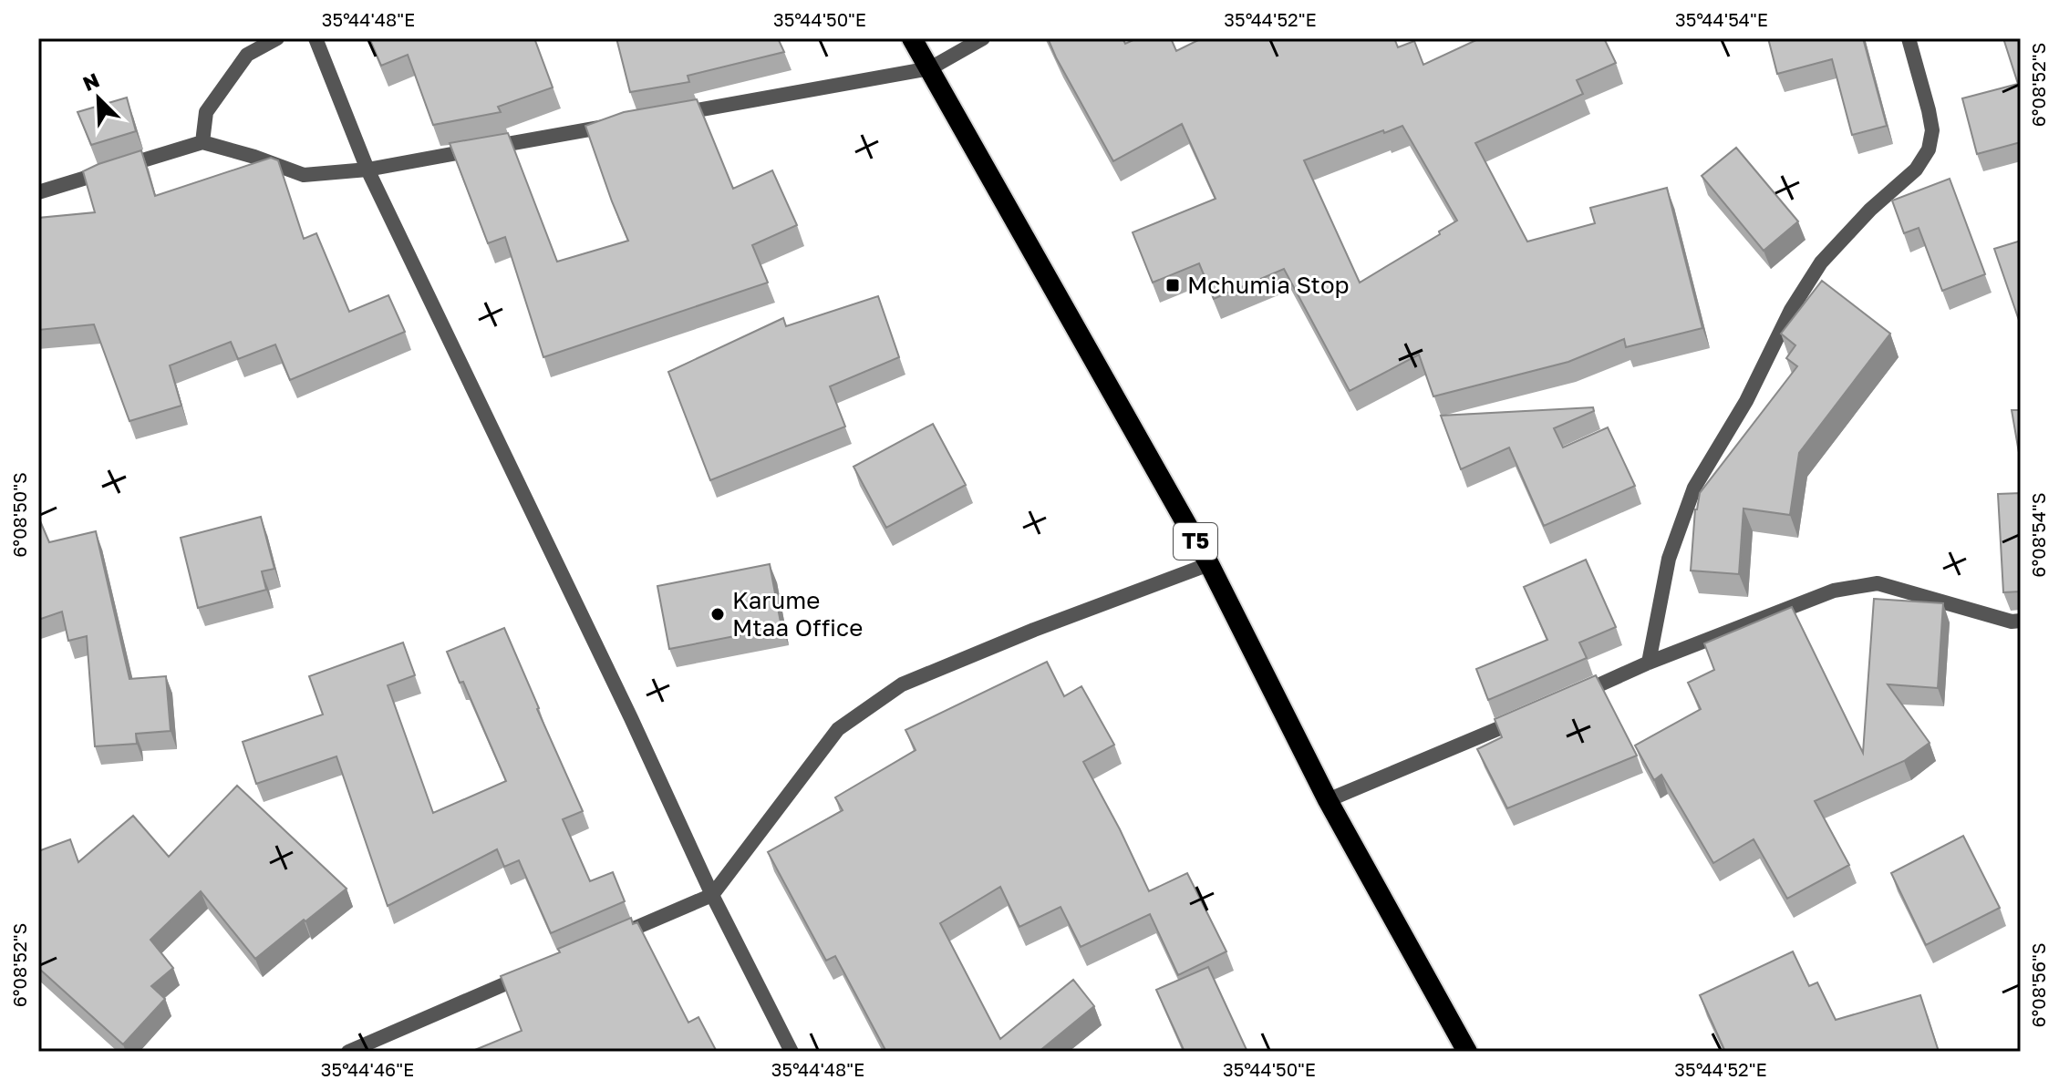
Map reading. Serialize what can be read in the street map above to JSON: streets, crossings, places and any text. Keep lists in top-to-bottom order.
{
  "streets": {
    "highway": ["T5"]
  },
  "places": {
    "transit": ["Mchumia Stop"],
    "other": ["Karume Mtaa Office"]
  },
  "north": "top left",
  "coordinates": [
    "35°44'48\"E",
    "35°44'50\"E",
    "35°44'52\"E",
    "35°44'54\"E",
    "6°08'52\"S",
    "6°08'50\"S",
    "6°08'54\"S",
    "6°08'56\"S",
    "35°44'46\"E"
  ]
}
